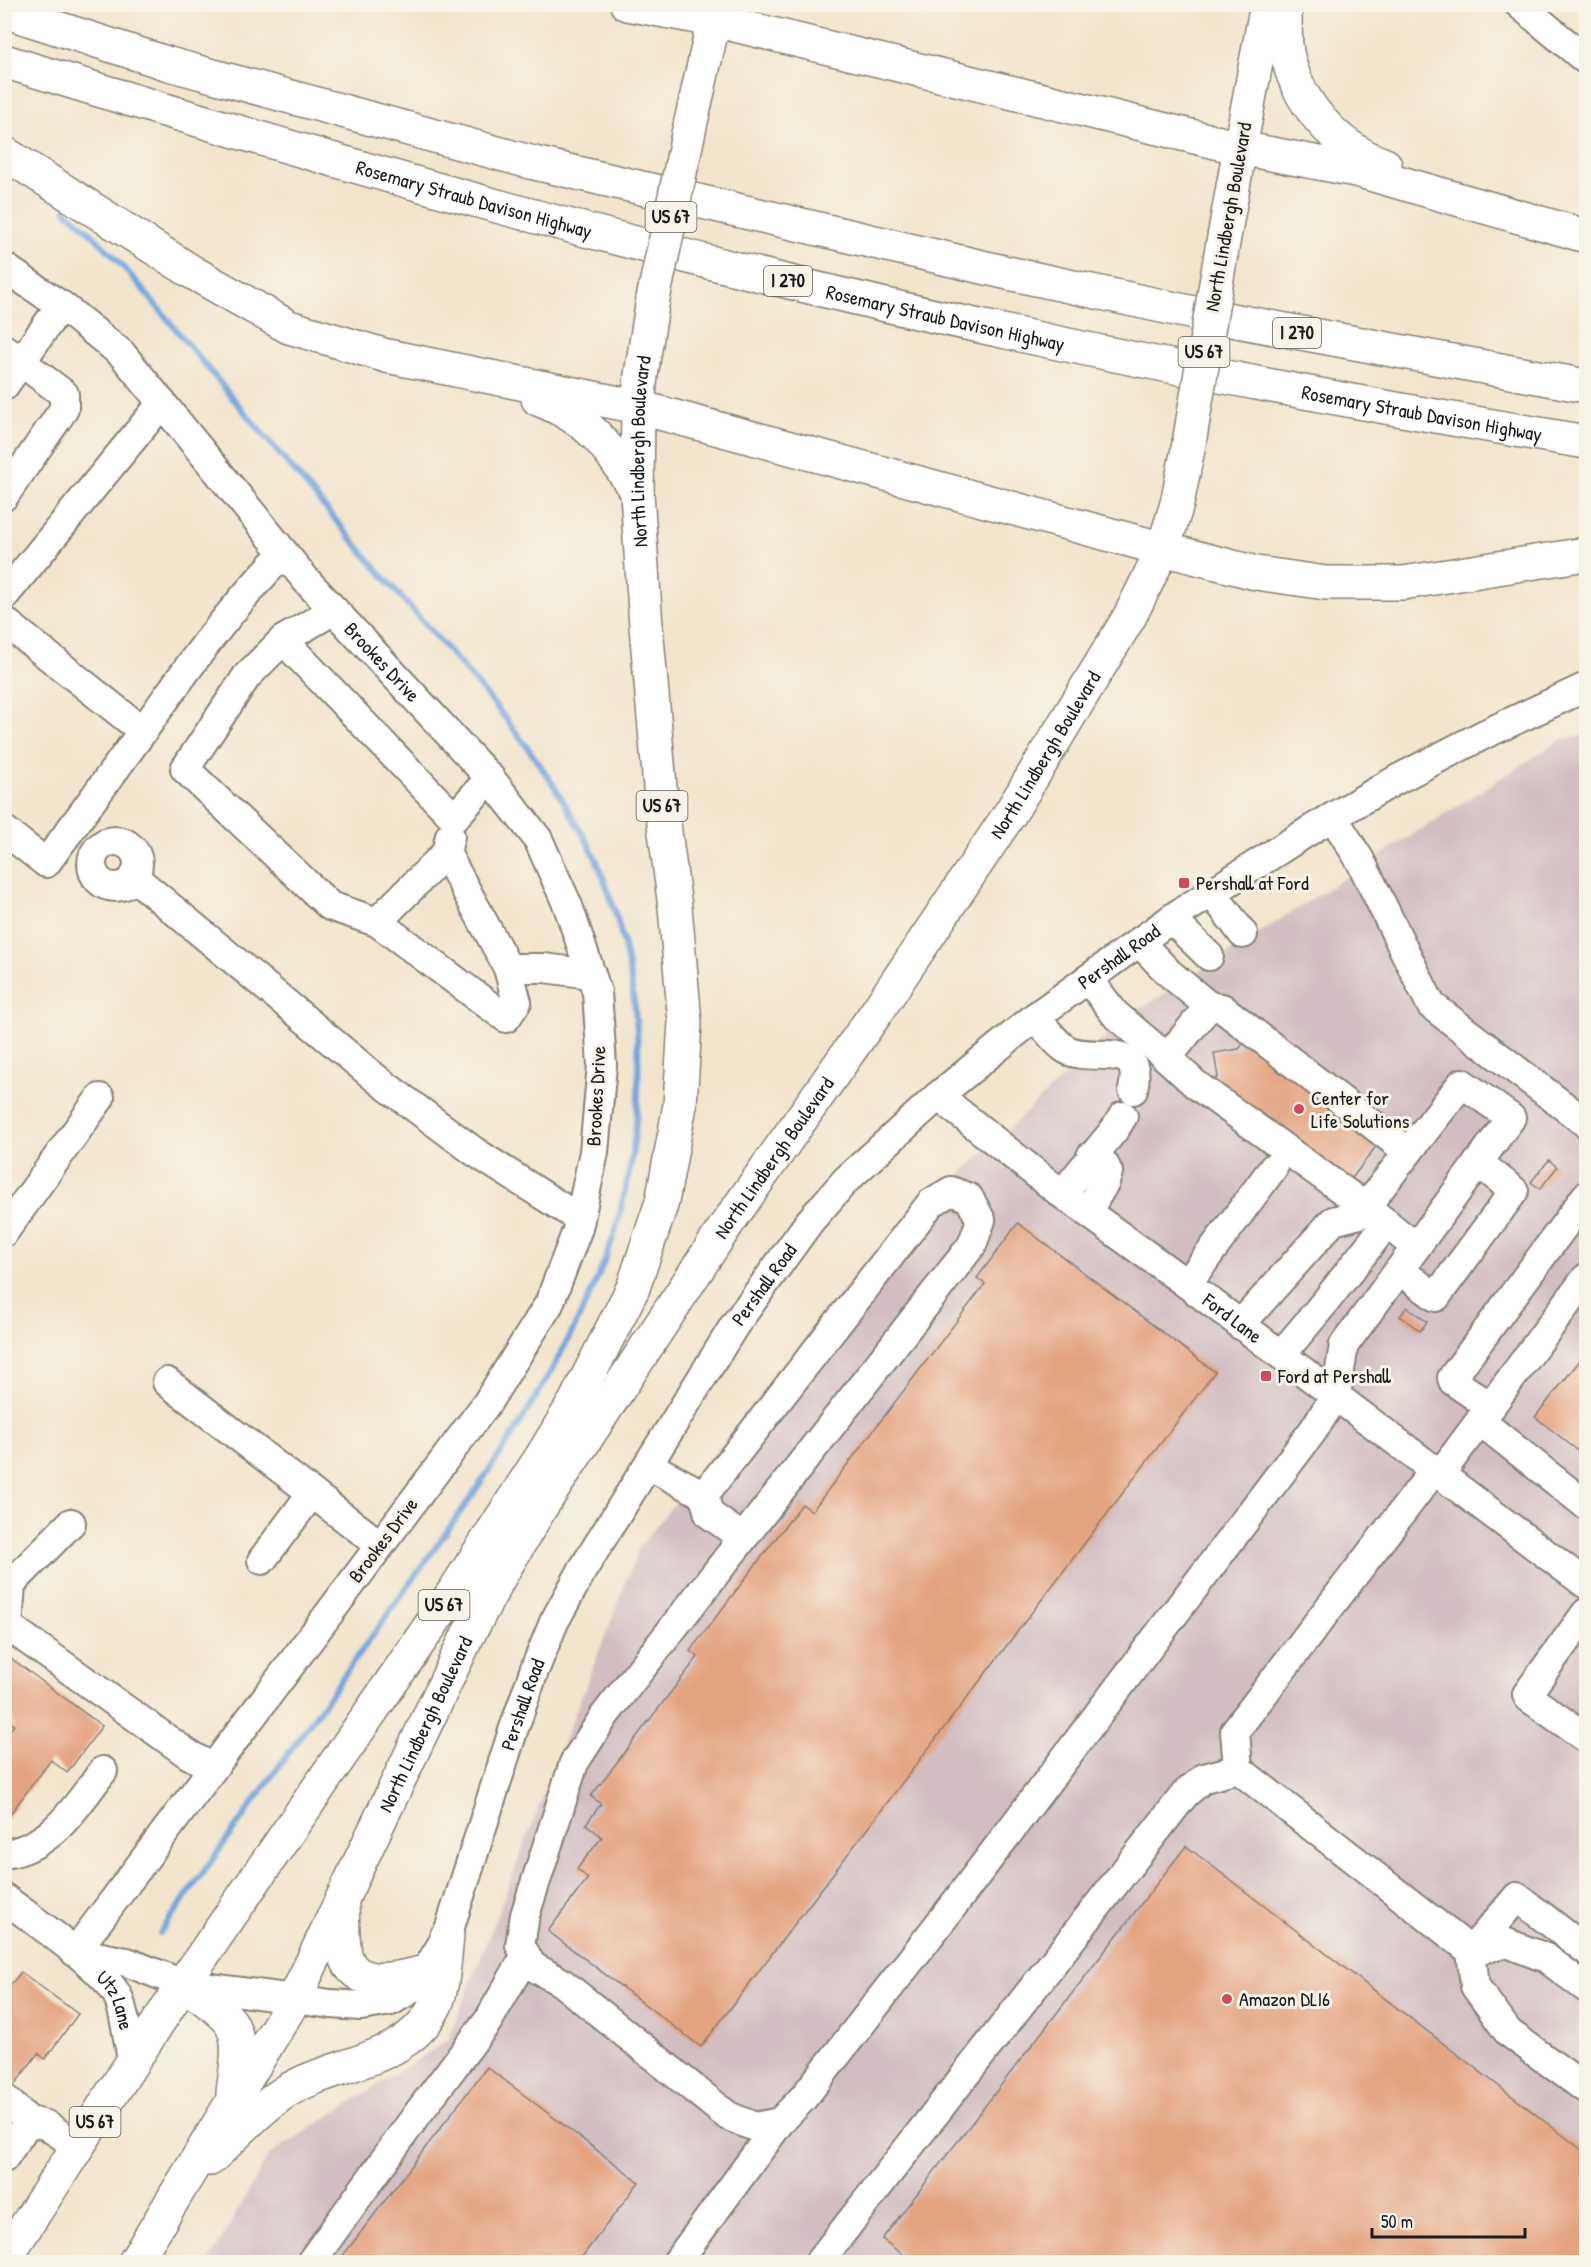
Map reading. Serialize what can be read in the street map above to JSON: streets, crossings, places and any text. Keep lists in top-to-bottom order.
{
  "streets": {
    "main road": [
      "Rosemary Straub Davison Highway",
      "US 67",
      "North Lindbergh Boulevard",
      "I 270"
    ],
    "street": [
      "Brookes Drive",
      "Pershall Road",
      "Ford Lane",
      "Utz Lane"
    ]
  },
  "crossings": [
    ["North Lindbergh Boulevard", "Pershall Road"],
    ["North Lindbergh Boulevard", "Utz Lane"],
    ["Brookes Drive", "Utz Lane"],
    ["Pershall Road", "Ford Lane"],
    ["Pershall Road", "Utz Lane"]
  ],
  "places": {
    "transit": ["Pershall at Ford", "Ford at Pershall"],
    "other": ["Center for Life Solutions", "Amazon DLI6"]
  },
  "scale_bar": "50 m"
}
